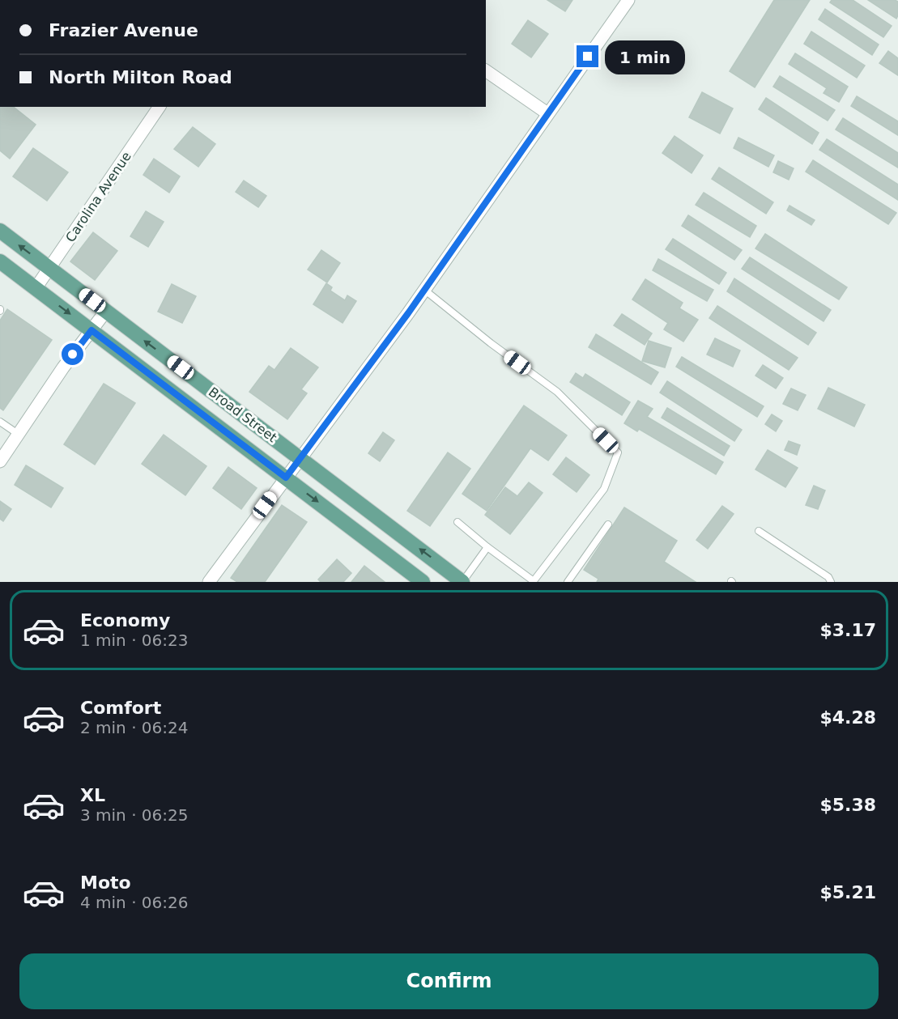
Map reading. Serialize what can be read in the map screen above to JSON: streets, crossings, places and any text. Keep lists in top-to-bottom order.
{
  "streets": {
    "main road": ["Broad Street"],
    "street": ["Carolina Avenue"]
  },
  "crossings": [
    ["Carolina Avenue", "Broad Street"]
  ],
  "page": {
    "banner": ["Frazier Avenue", "North Milton Road"],
    "bubble": "1 min",
    "list": [
      {
        "name": "Economy",
        "note": "1 min · 06:23",
        "value": "$3.17"
      },
      {
        "name": "Comfort",
        "note": "2 min · 06:24",
        "value": "$4.28"
      },
      {
        "name": "XL",
        "note": "3 min · 06:25",
        "value": "$5.38"
      },
      {
        "name": "Moto",
        "note": "4 min · 06:26",
        "value": "$5.21"
      }
    ],
    "buttons": "Confirm"
  }
}
